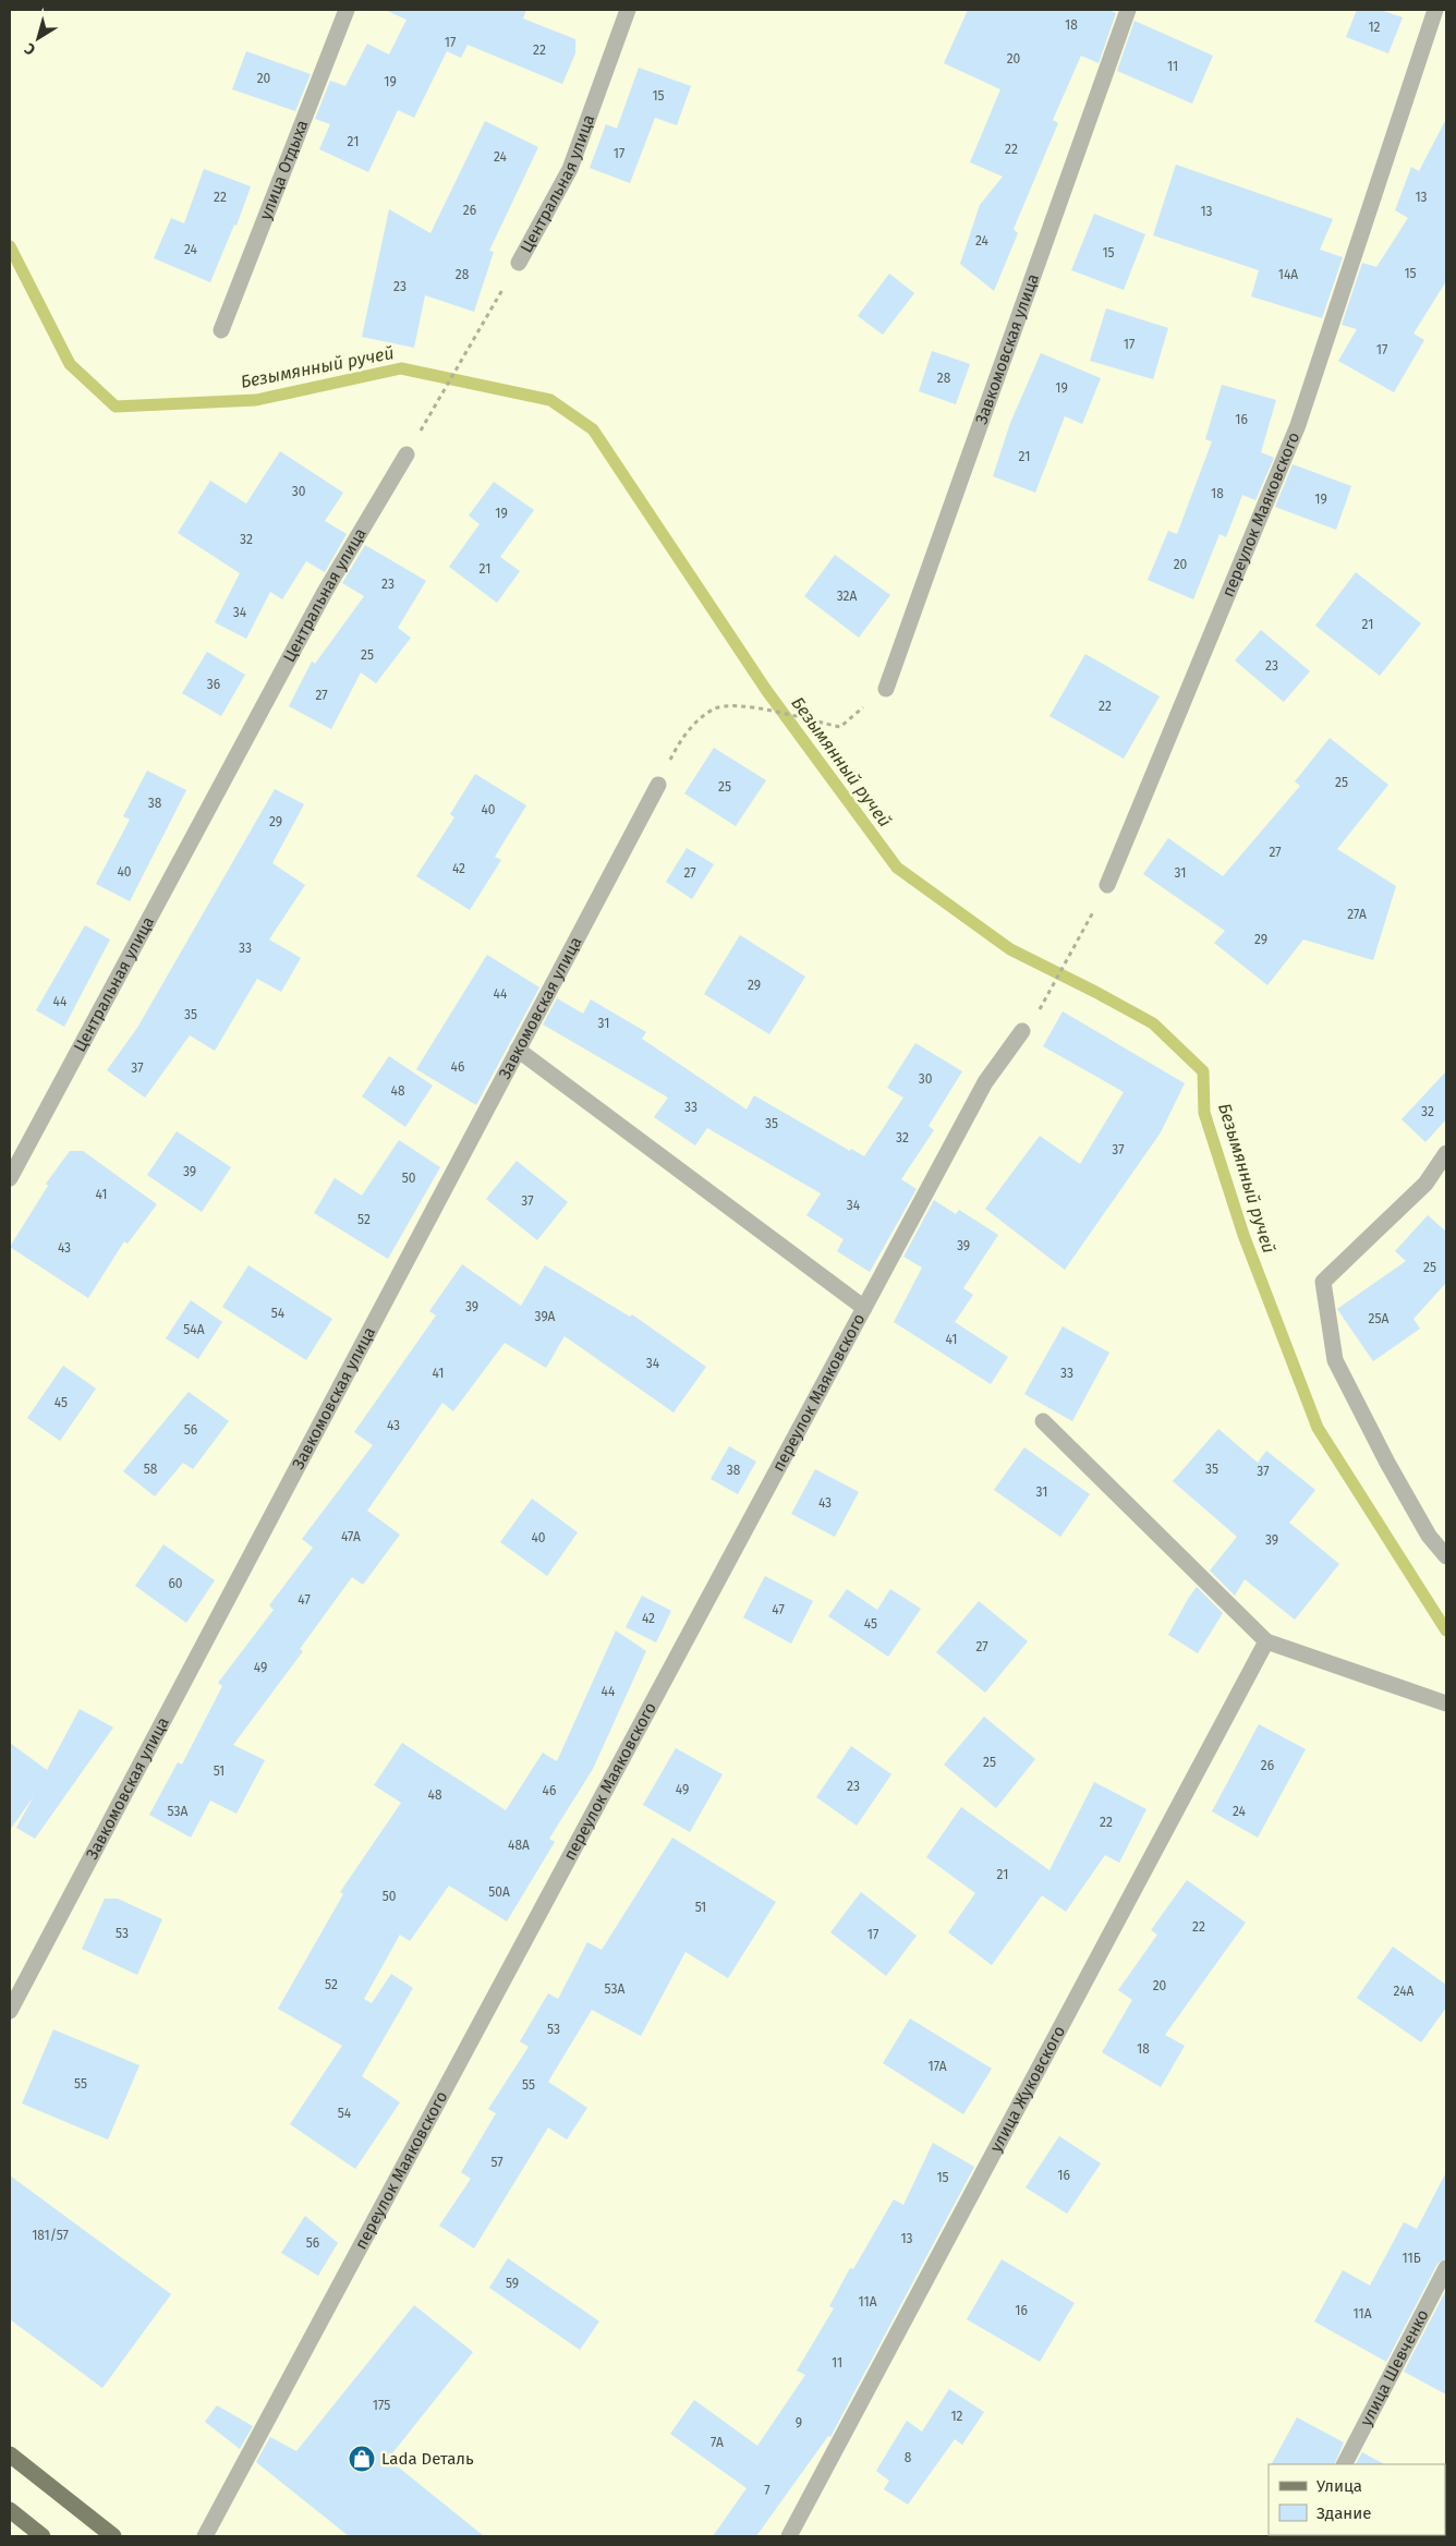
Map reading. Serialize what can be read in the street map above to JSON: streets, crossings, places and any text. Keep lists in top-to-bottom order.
{
  "streets": {
    "street": [
      "улица Отдыха",
      "Центральная улица",
      "Завкомовская улица",
      "переулок Маяковского",
      "улица Жуковского",
      "улица Шевченко"
    ]
  },
  "water": ["Безымянный ручей"],
  "places": {
    "shop": ["Lada Dеталь"]
  },
  "house_numbers": [
    "18",
    "12",
    "17",
    "22",
    "20",
    "11",
    "20",
    "19",
    "15",
    "21",
    "22",
    "17",
    "24",
    "22",
    "13",
    "26",
    "13",
    "24",
    "24",
    "15",
    "15",
    "28",
    "14А",
    "23",
    "17",
    "17",
    "28",
    "19",
    "16",
    "21",
    "30",
    "18",
    "19",
    "19",
    "32",
    "20",
    "21",
    "23",
    "32А",
    "34",
    "21",
    "25",
    "23",
    "36",
    "27",
    "22",
    "25",
    "25",
    "38",
    "40",
    "29",
    "27",
    "42",
    "40",
    "27",
    "31",
    "27А",
    "29",
    "33",
    "29",
    "44",
    "44",
    "35",
    "31",
    "46",
    "37",
    "30",
    "48",
    "33",
    "32",
    "35",
    "32",
    "37",
    "39",
    "50",
    "41",
    "37",
    "34",
    "52",
    "39",
    "43",
    "25",
    "39",
    "54",
    "39А",
    "25А",
    "54А",
    "41",
    "34",
    "41",
    "33",
    "45",
    "43",
    "56",
    "58",
    "35",
    "38",
    "37",
    "31",
    "43",
    "47А",
    "40",
    "39",
    "60",
    "47",
    "47",
    "42",
    "45",
    "27",
    "49",
    "44",
    "25",
    "26",
    "51",
    "23",
    "49",
    "46",
    "48",
    "53А",
    "24",
    "22",
    "48А",
    "21",
    "50А",
    "50",
    "51",
    "22",
    "53",
    "17",
    "52",
    "20",
    "53А",
    "24А",
    "53",
    "18",
    "17А",
    "55",
    "55",
    "54",
    "57",
    "16",
    "15",
    "181/57",
    "13",
    "56",
    "11Б",
    "59",
    "11А",
    "16",
    "11А",
    "11",
    "175",
    "12",
    "9",
    "7А",
    "8",
    "7"
  ],
  "legend": ["Улица", "Здание"],
  "north": "bottom left"
}
